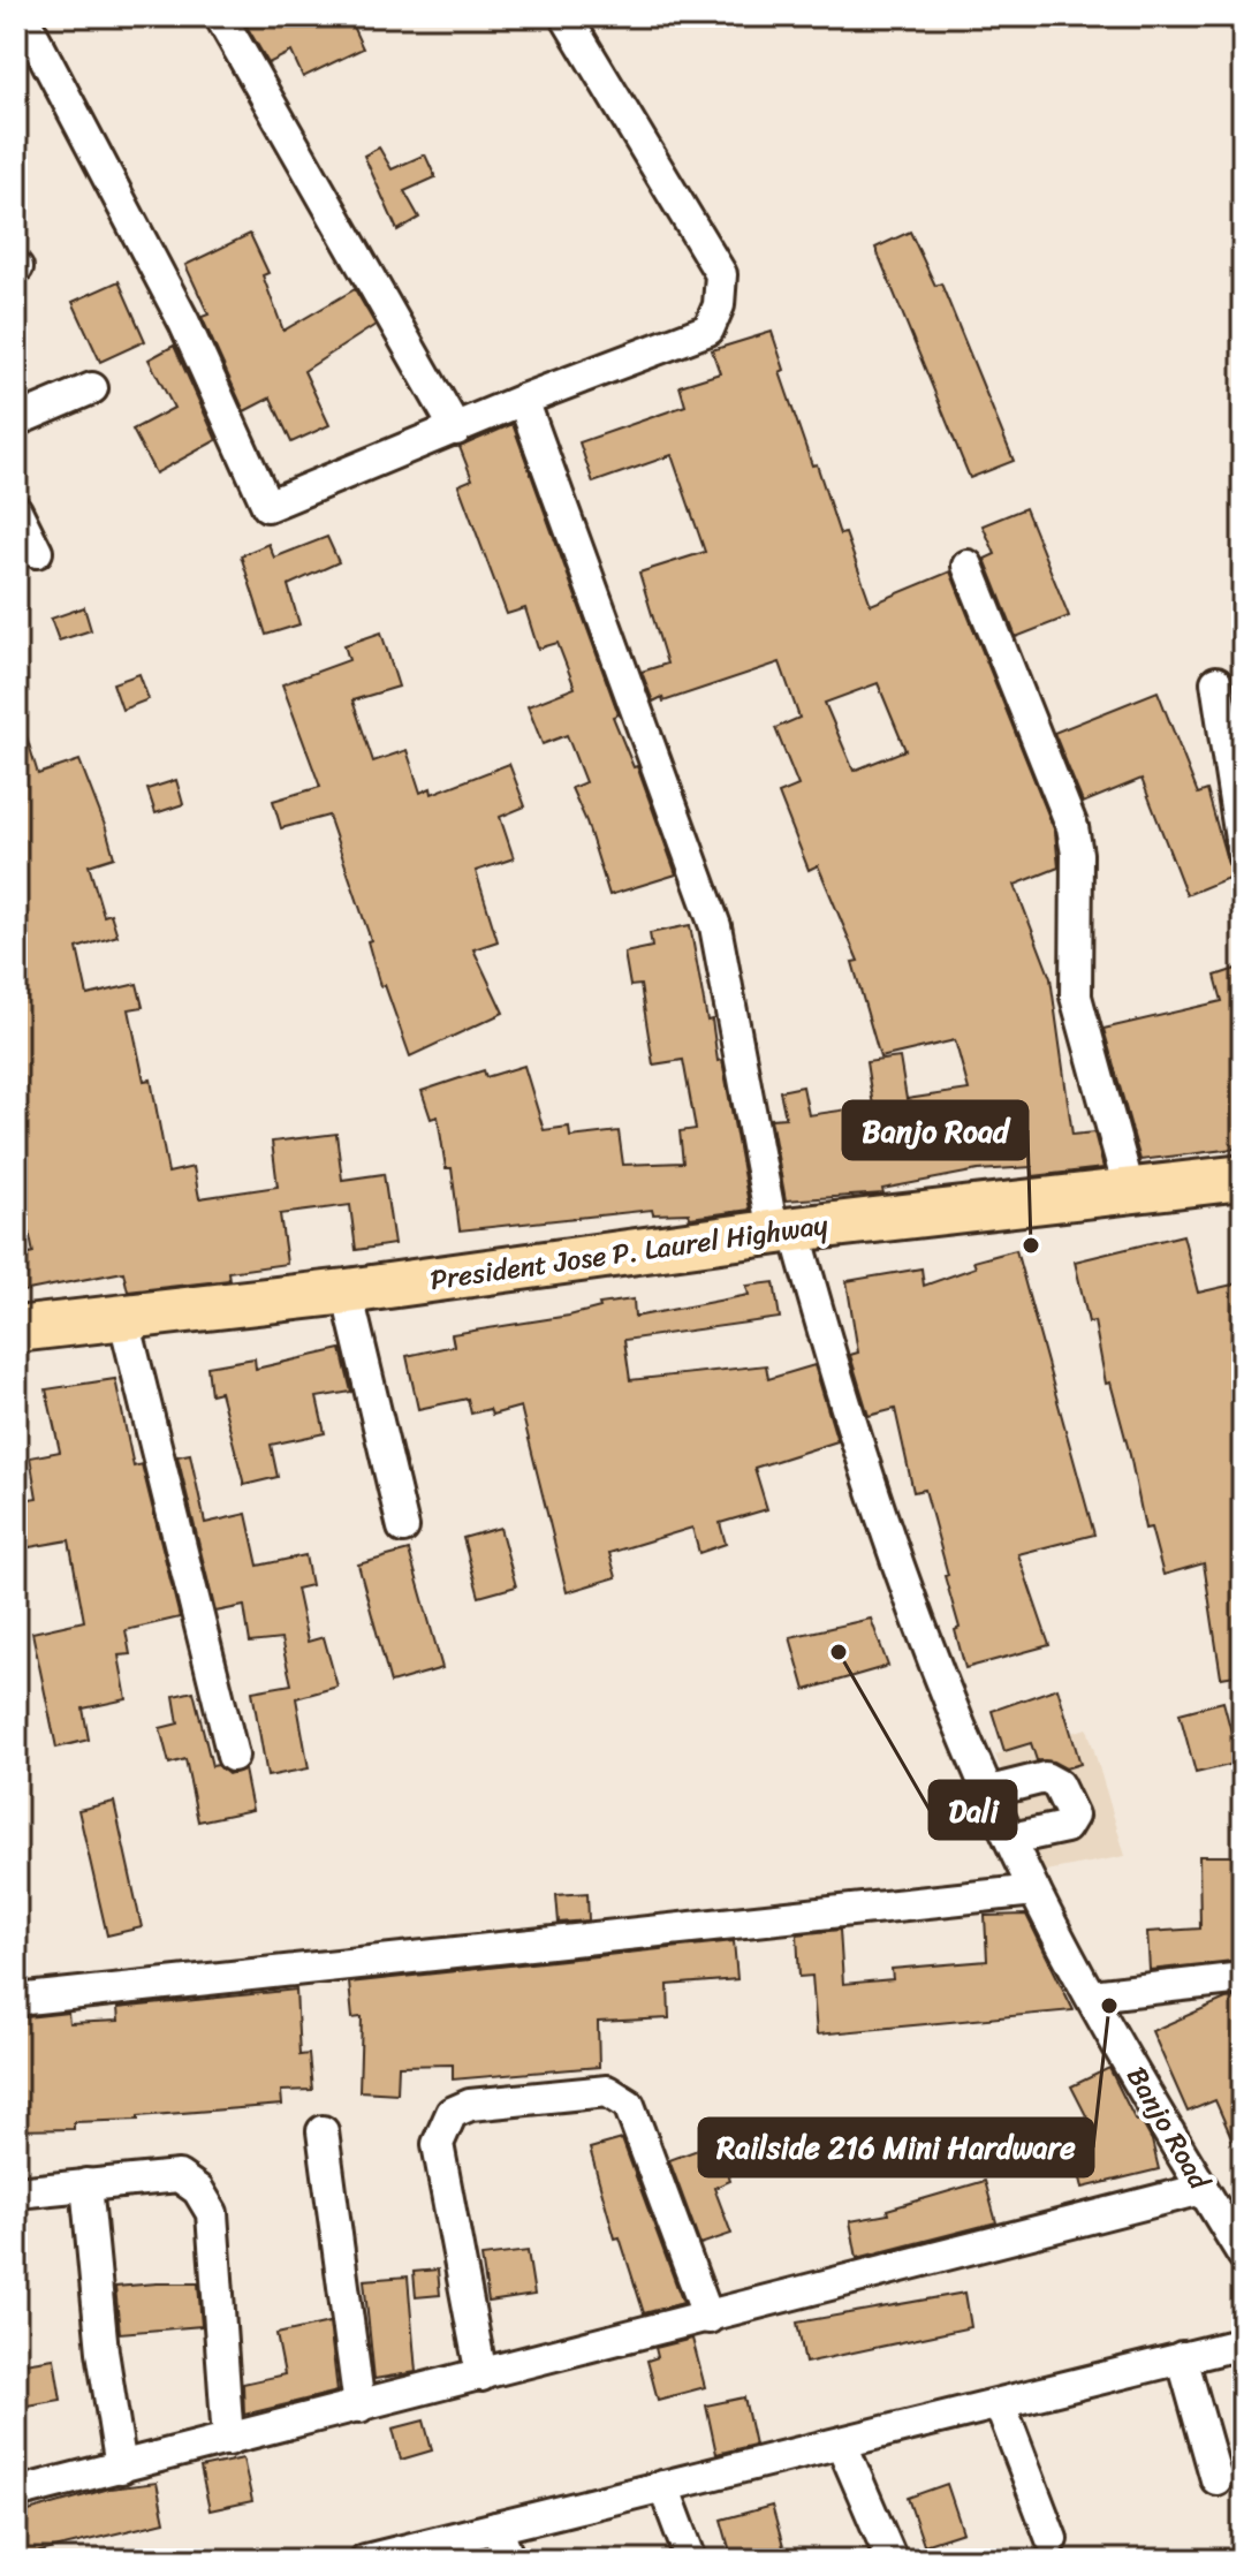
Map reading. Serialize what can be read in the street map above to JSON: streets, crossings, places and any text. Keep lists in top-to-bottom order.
{
  "streets": {
    "highway": ["President Jose P. Laurel Highway"],
    "street": ["Banjo Road"]
  },
  "crossings": [
    ["President Jose P. Laurel Highway", "Banjo Road"]
  ],
  "places": ["Banjo Road", "Dali", "Railside 216 Mini Hardware"]
}
